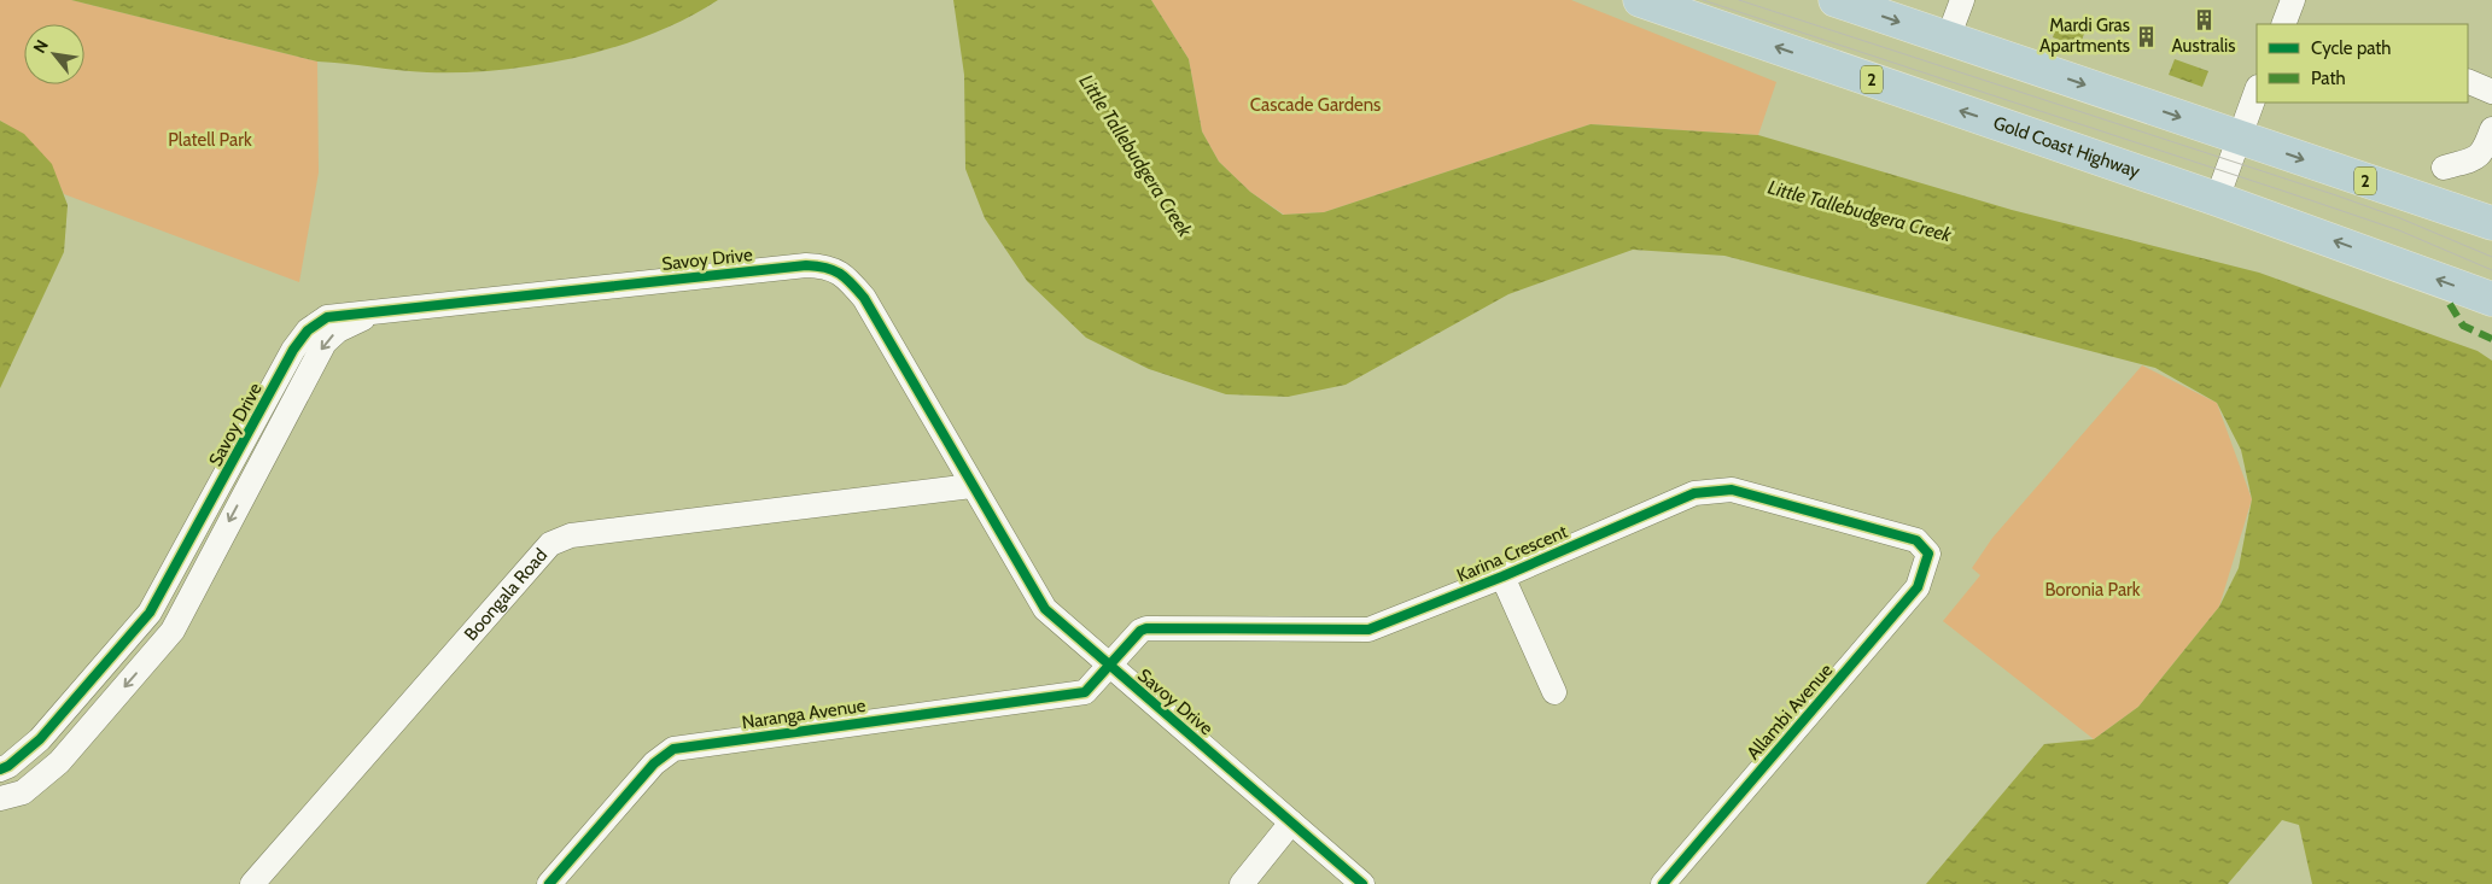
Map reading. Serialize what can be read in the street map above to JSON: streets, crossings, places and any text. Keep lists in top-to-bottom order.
{
  "streets": {
    "highway": ["2", "Gold Coast Highway"],
    "street": [
      "Savoy Drive",
      "Karina Crescent",
      "Boongala Road",
      "Allambi Avenue",
      "Naranga Avenue"
    ]
  },
  "crossings": [
    ["Savoy Drive", "Karina Crescent"],
    ["Savoy Drive", "Boongala Road"],
    ["Savoy Drive", "Naranga Avenue"],
    ["Karina Crescent", "Allambi Avenue"],
    ["Karina Crescent", "Naranga Avenue"]
  ],
  "water": ["Little Tallebudgera Creek"],
  "parks": ["Cascade Gardens", "Platell Park", "Boronia Park"],
  "places": {
    "building": ["Australis", "Mardi Gras Apartments"]
  },
  "legend": ["Cycle path", "Path"],
  "north": "top left"
}
